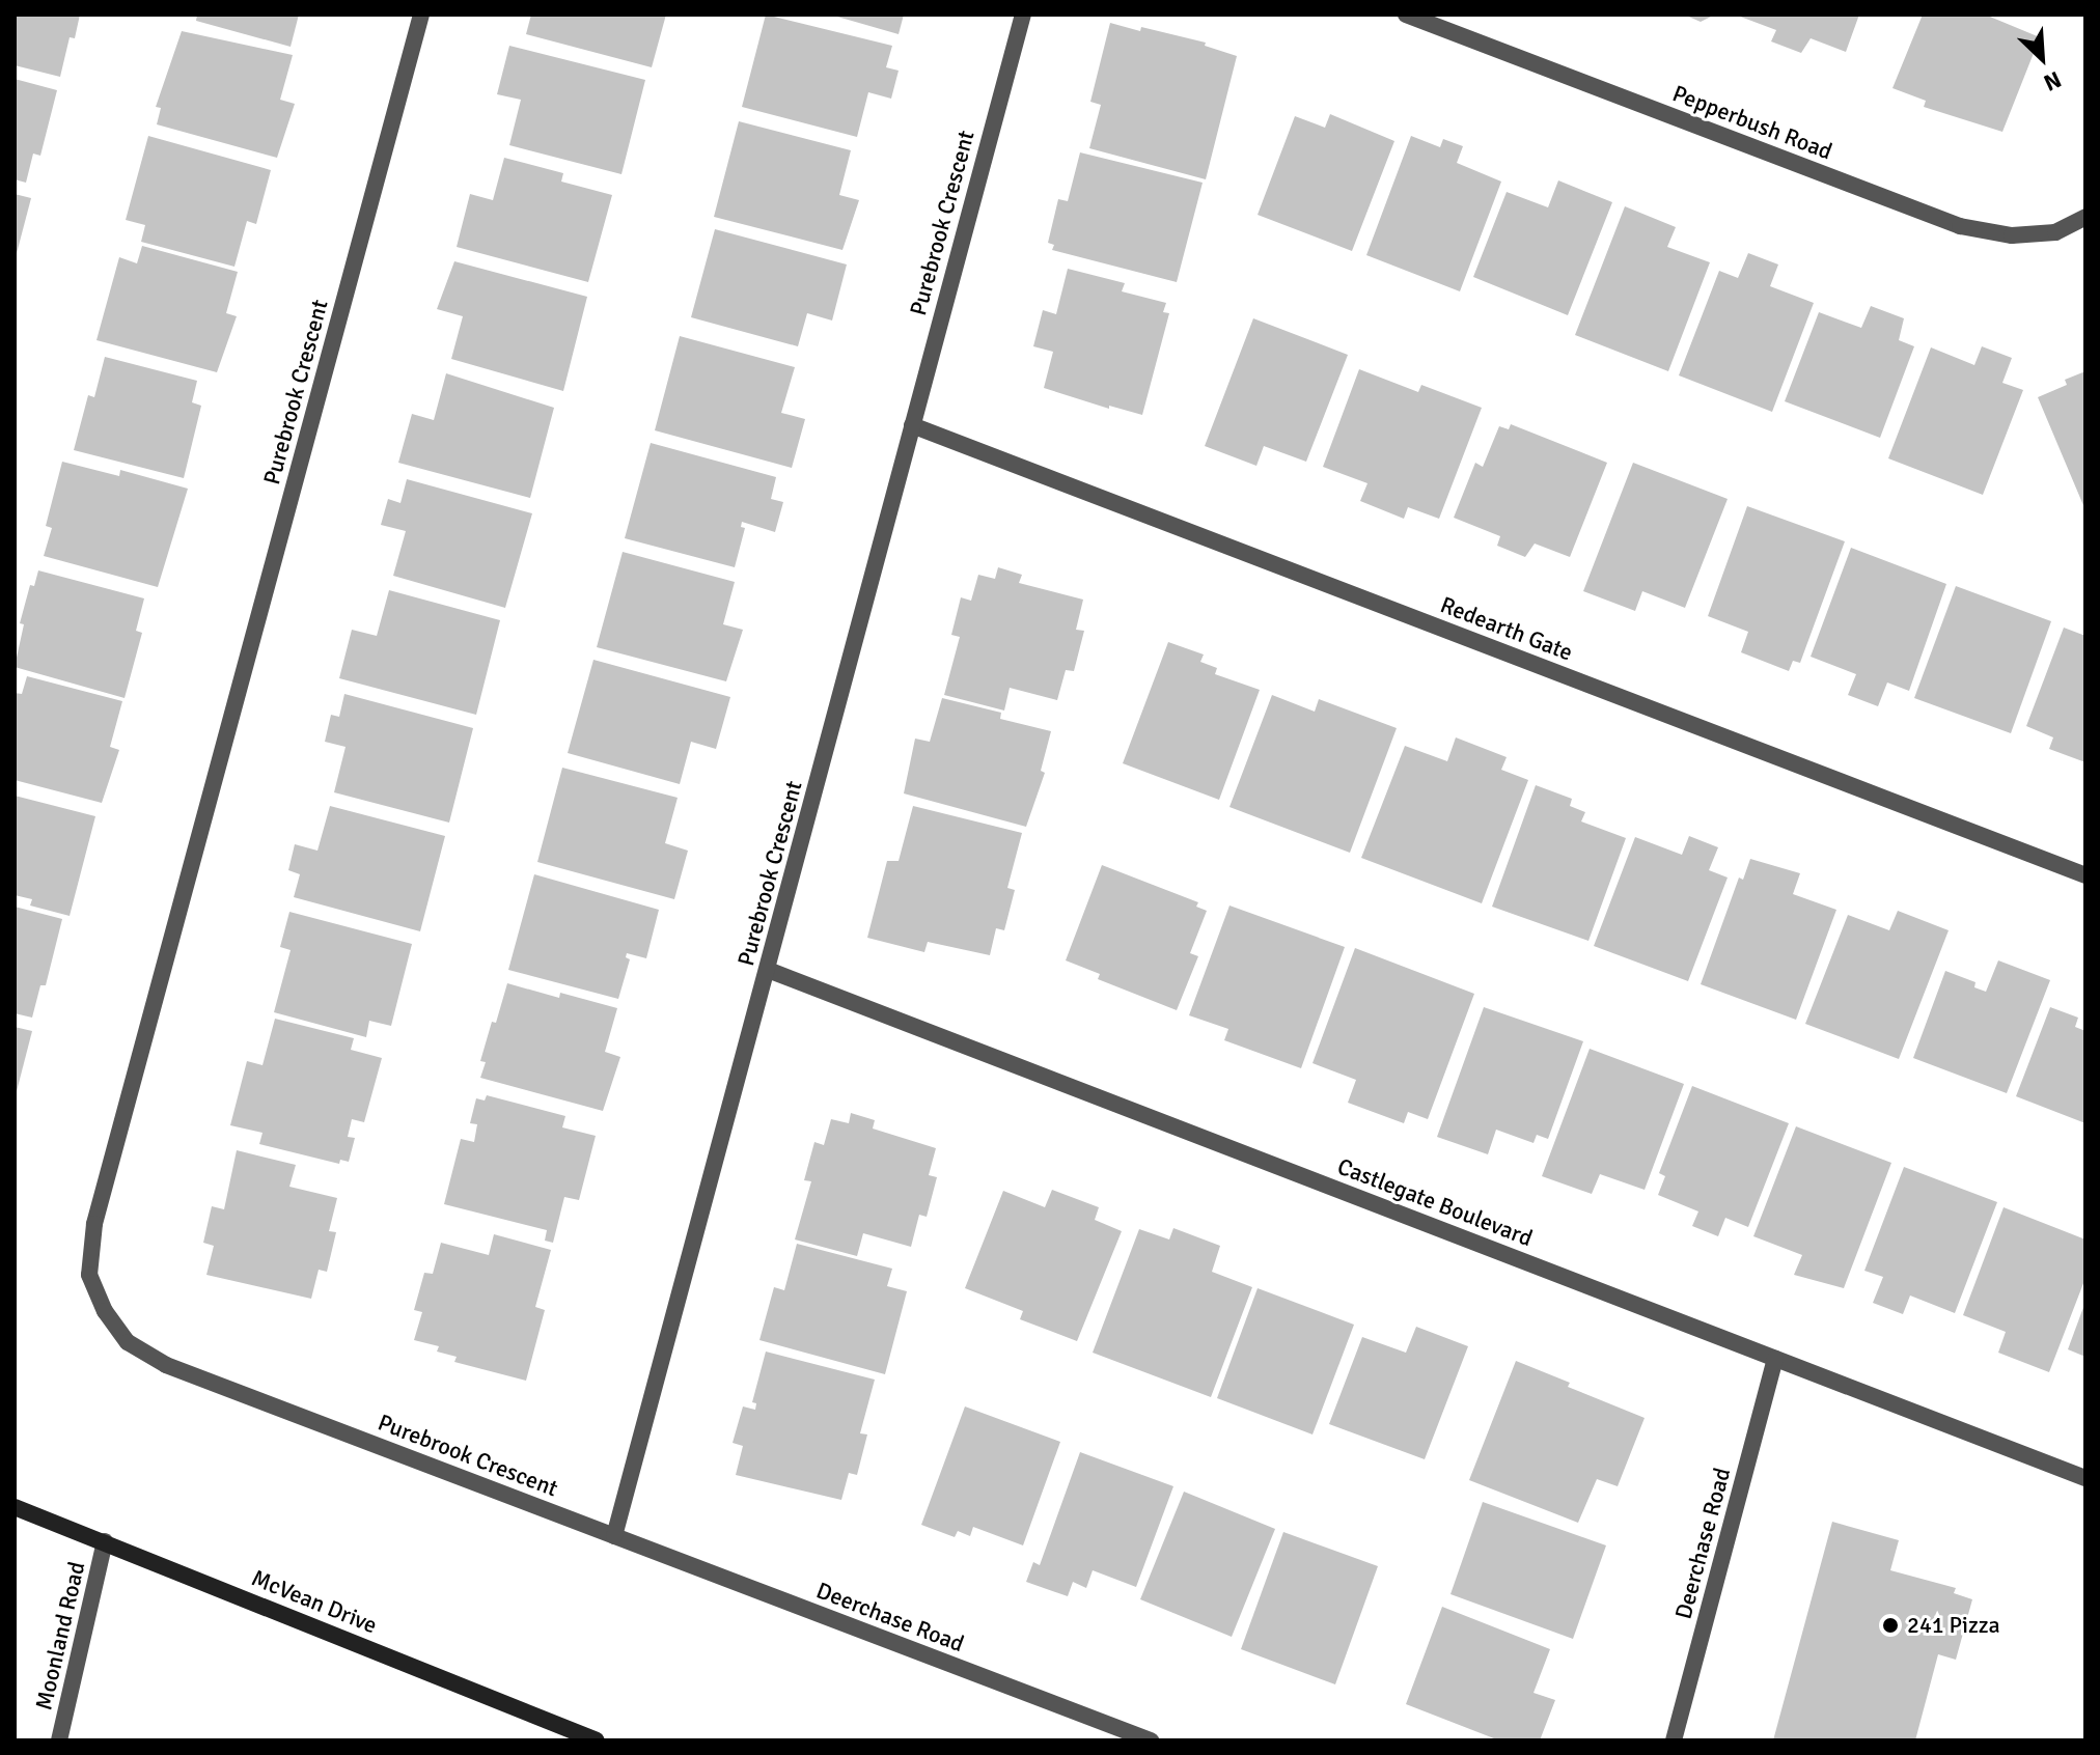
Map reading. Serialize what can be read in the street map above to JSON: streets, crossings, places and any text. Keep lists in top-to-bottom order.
{
  "streets": {
    "main road": ["McVean Drive"],
    "street": [
      "Pepperbush Road",
      "Purebrook Crescent",
      "Redearth Gate",
      "Castlegate Boulevard",
      "Deerchase Road",
      "Moonland Road"
    ]
  },
  "crossings": [
    ["Purebrook Crescent", "Redearth Gate"],
    ["Purebrook Crescent", "Castlegate Boulevard"],
    ["Purebrook Crescent", "Deerchase Road"],
    ["Castlegate Boulevard", "Deerchase Road"],
    ["McVean Drive", "Moonland Road"]
  ],
  "places": ["241 Pizza"],
  "north": "bottom right"
}
